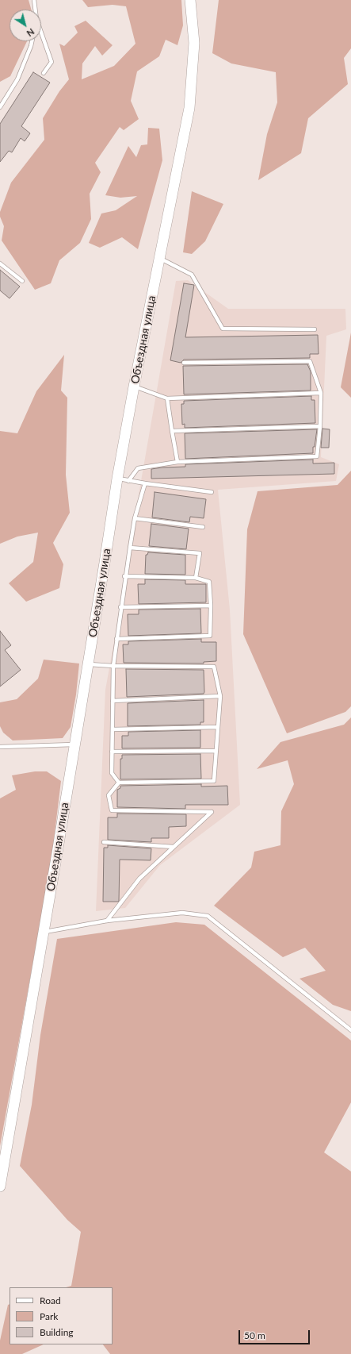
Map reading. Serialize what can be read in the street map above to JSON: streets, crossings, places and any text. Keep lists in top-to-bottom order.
{
  "streets": {
    "main road": ["Объездная улица"]
  },
  "legend": ["Road", "Park", "Building"],
  "scale_bar": "50 m",
  "north": "bottom right"
}
